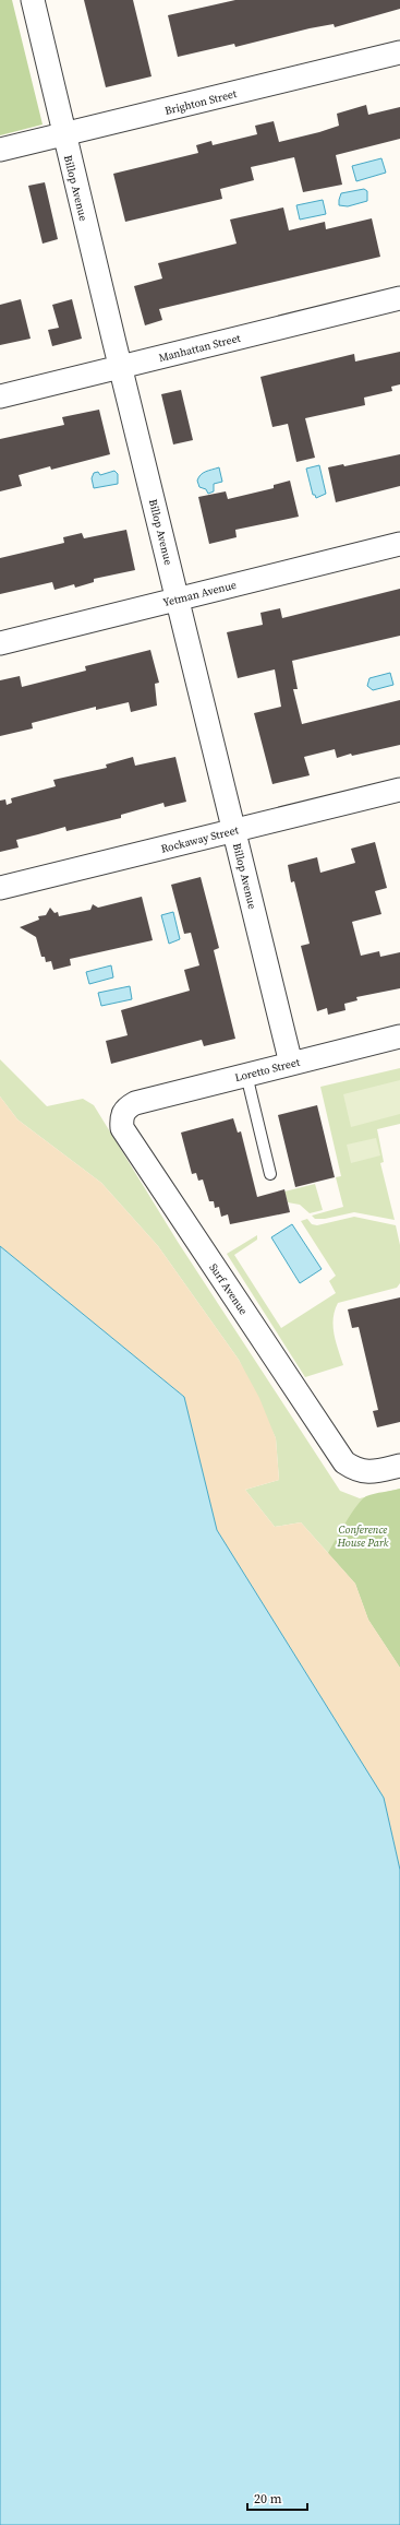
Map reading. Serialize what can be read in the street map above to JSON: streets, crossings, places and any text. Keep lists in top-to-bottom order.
{
  "streets": {
    "street": [
      "Brighton Street",
      "Billop Avenue",
      "Manhattan Street",
      "Yetman Avenue",
      "Rockaway Street",
      "Loretto Street",
      "Surf Avenue"
    ]
  },
  "crossings": [
    ["Brighton Street", "Billop Avenue"],
    ["Billop Avenue", "Manhattan Street"],
    ["Billop Avenue", "Yetman Avenue"],
    ["Billop Avenue", "Rockaway Street"],
    ["Billop Avenue", "Loretto Street"],
    ["Loretto Street", "Surf Avenue"]
  ],
  "parks": ["Conference House Park"],
  "scale_bar": "20 m"
}
